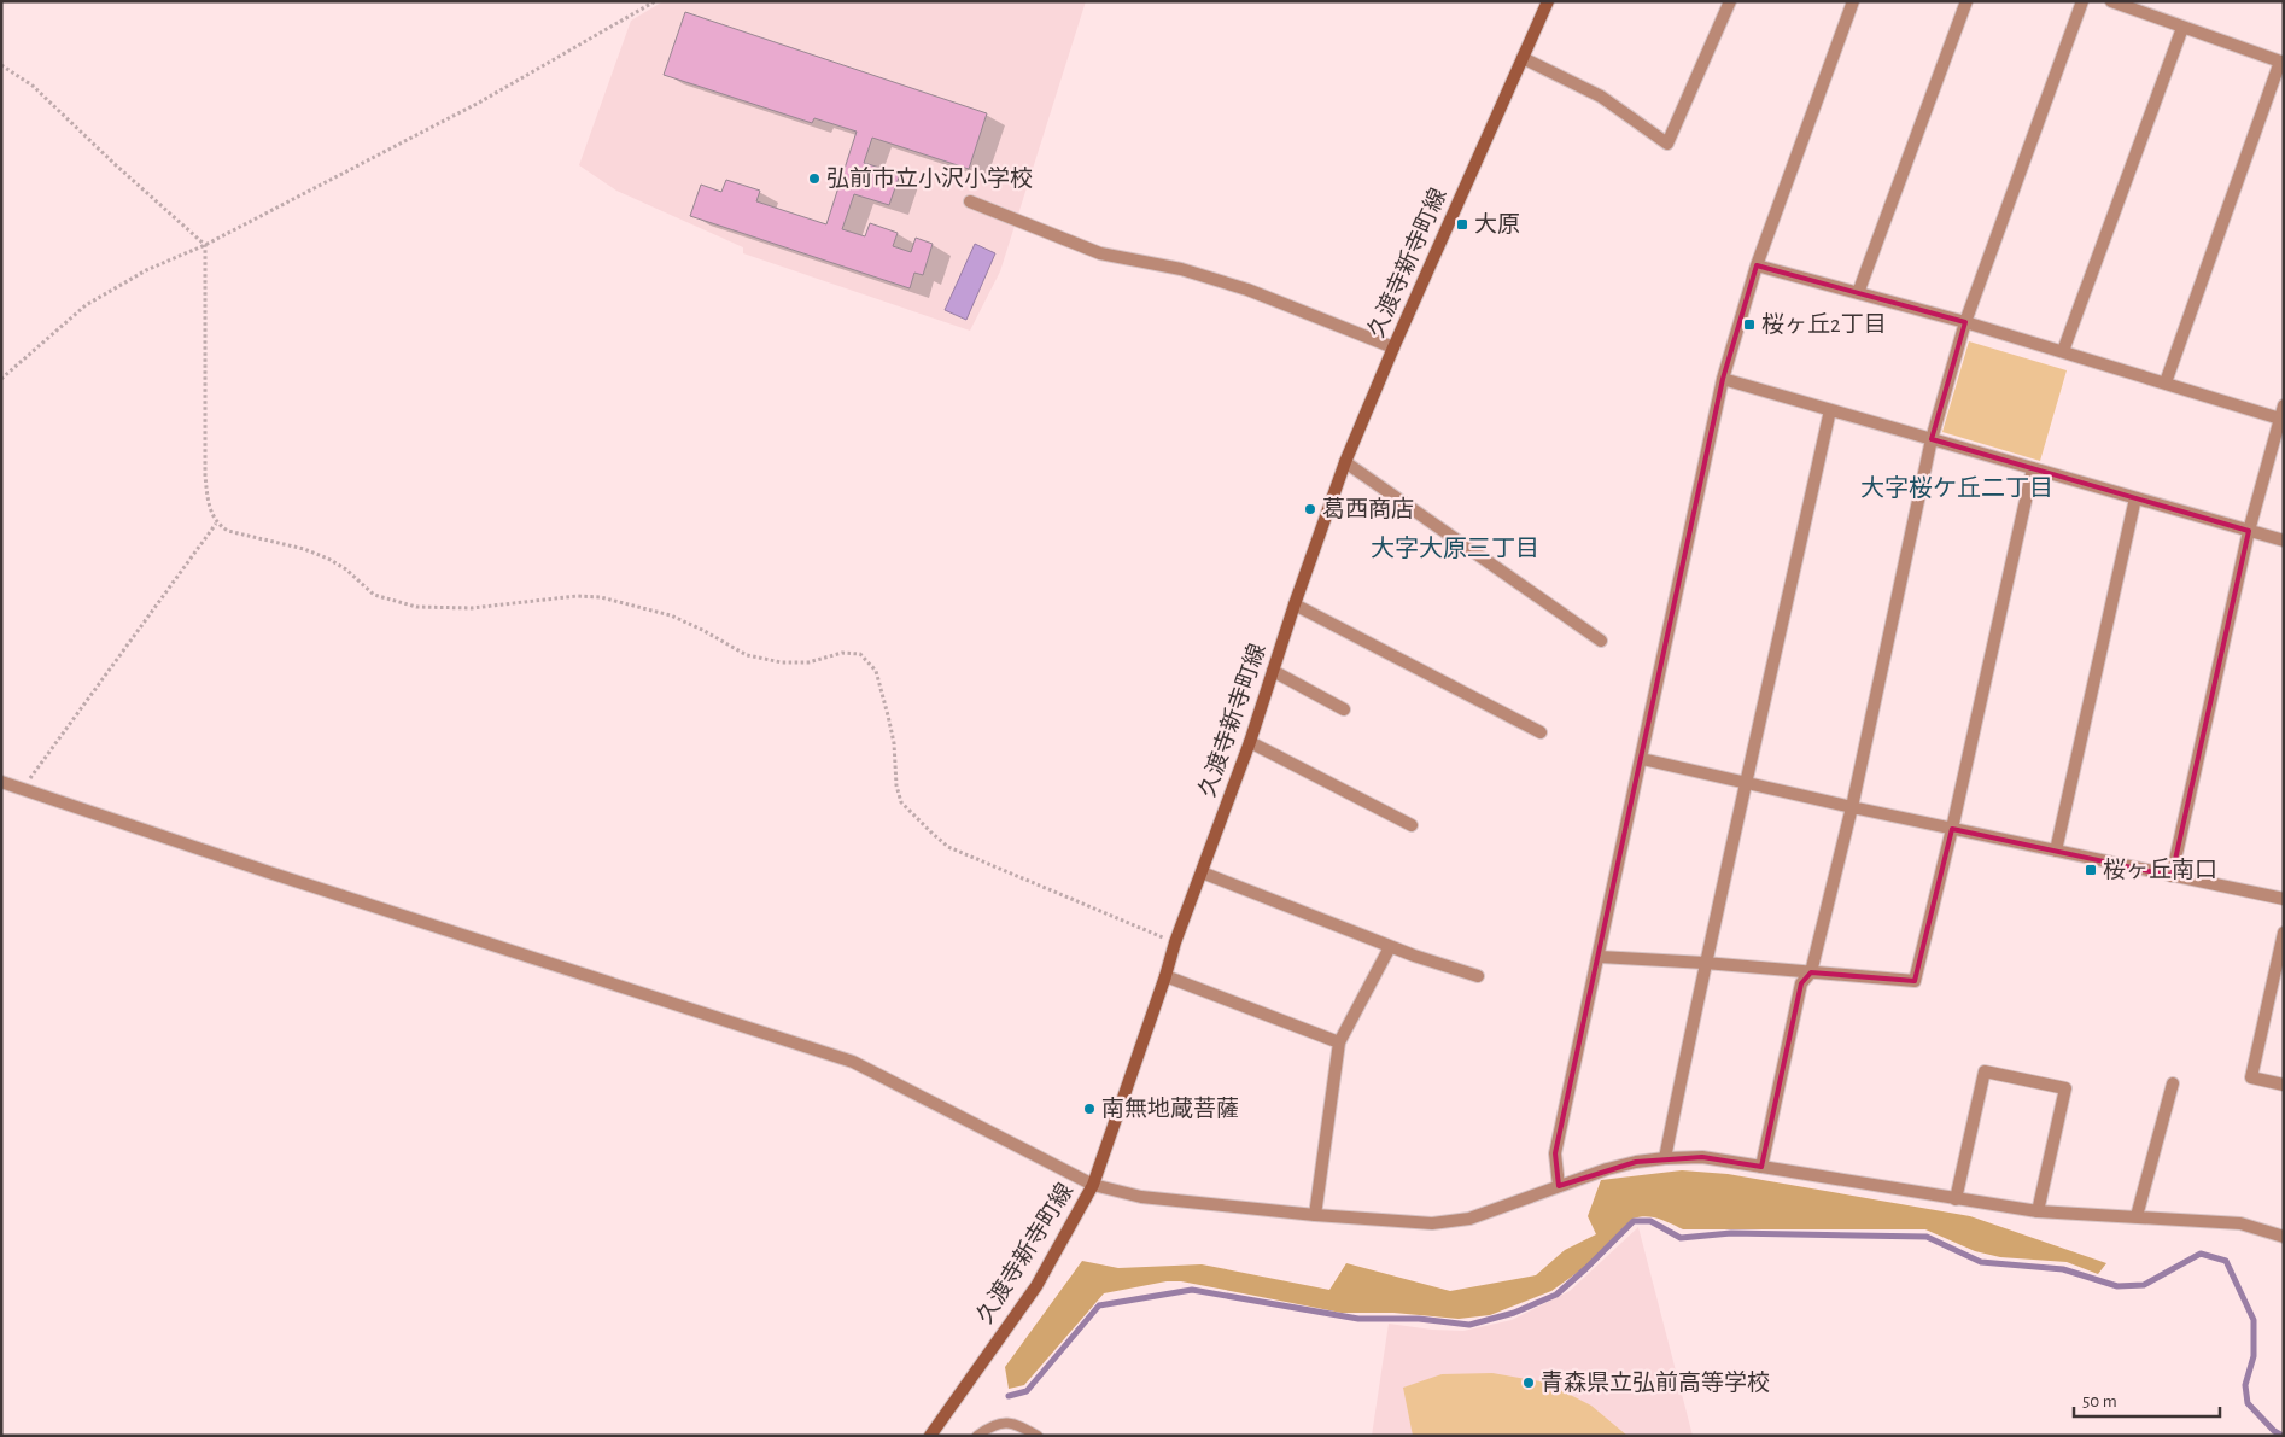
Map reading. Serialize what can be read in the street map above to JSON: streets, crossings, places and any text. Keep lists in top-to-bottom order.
{
  "streets": {
    "main road": ["久渡寺新寺町線"]
  },
  "districts": ["大字桜ケ丘二丁目", "大字大原三丁目"],
  "places": {
    "other": [
      "弘前市立小沢小学校",
      "葛西商店",
      "南無地蔵菩薩",
      "青森県立弘前高等学校"
    ],
    "transit": ["大原", "桜ヶ丘2丁目", "桜ヶ丘南口"]
  },
  "scale_bar": "50 m"
}
